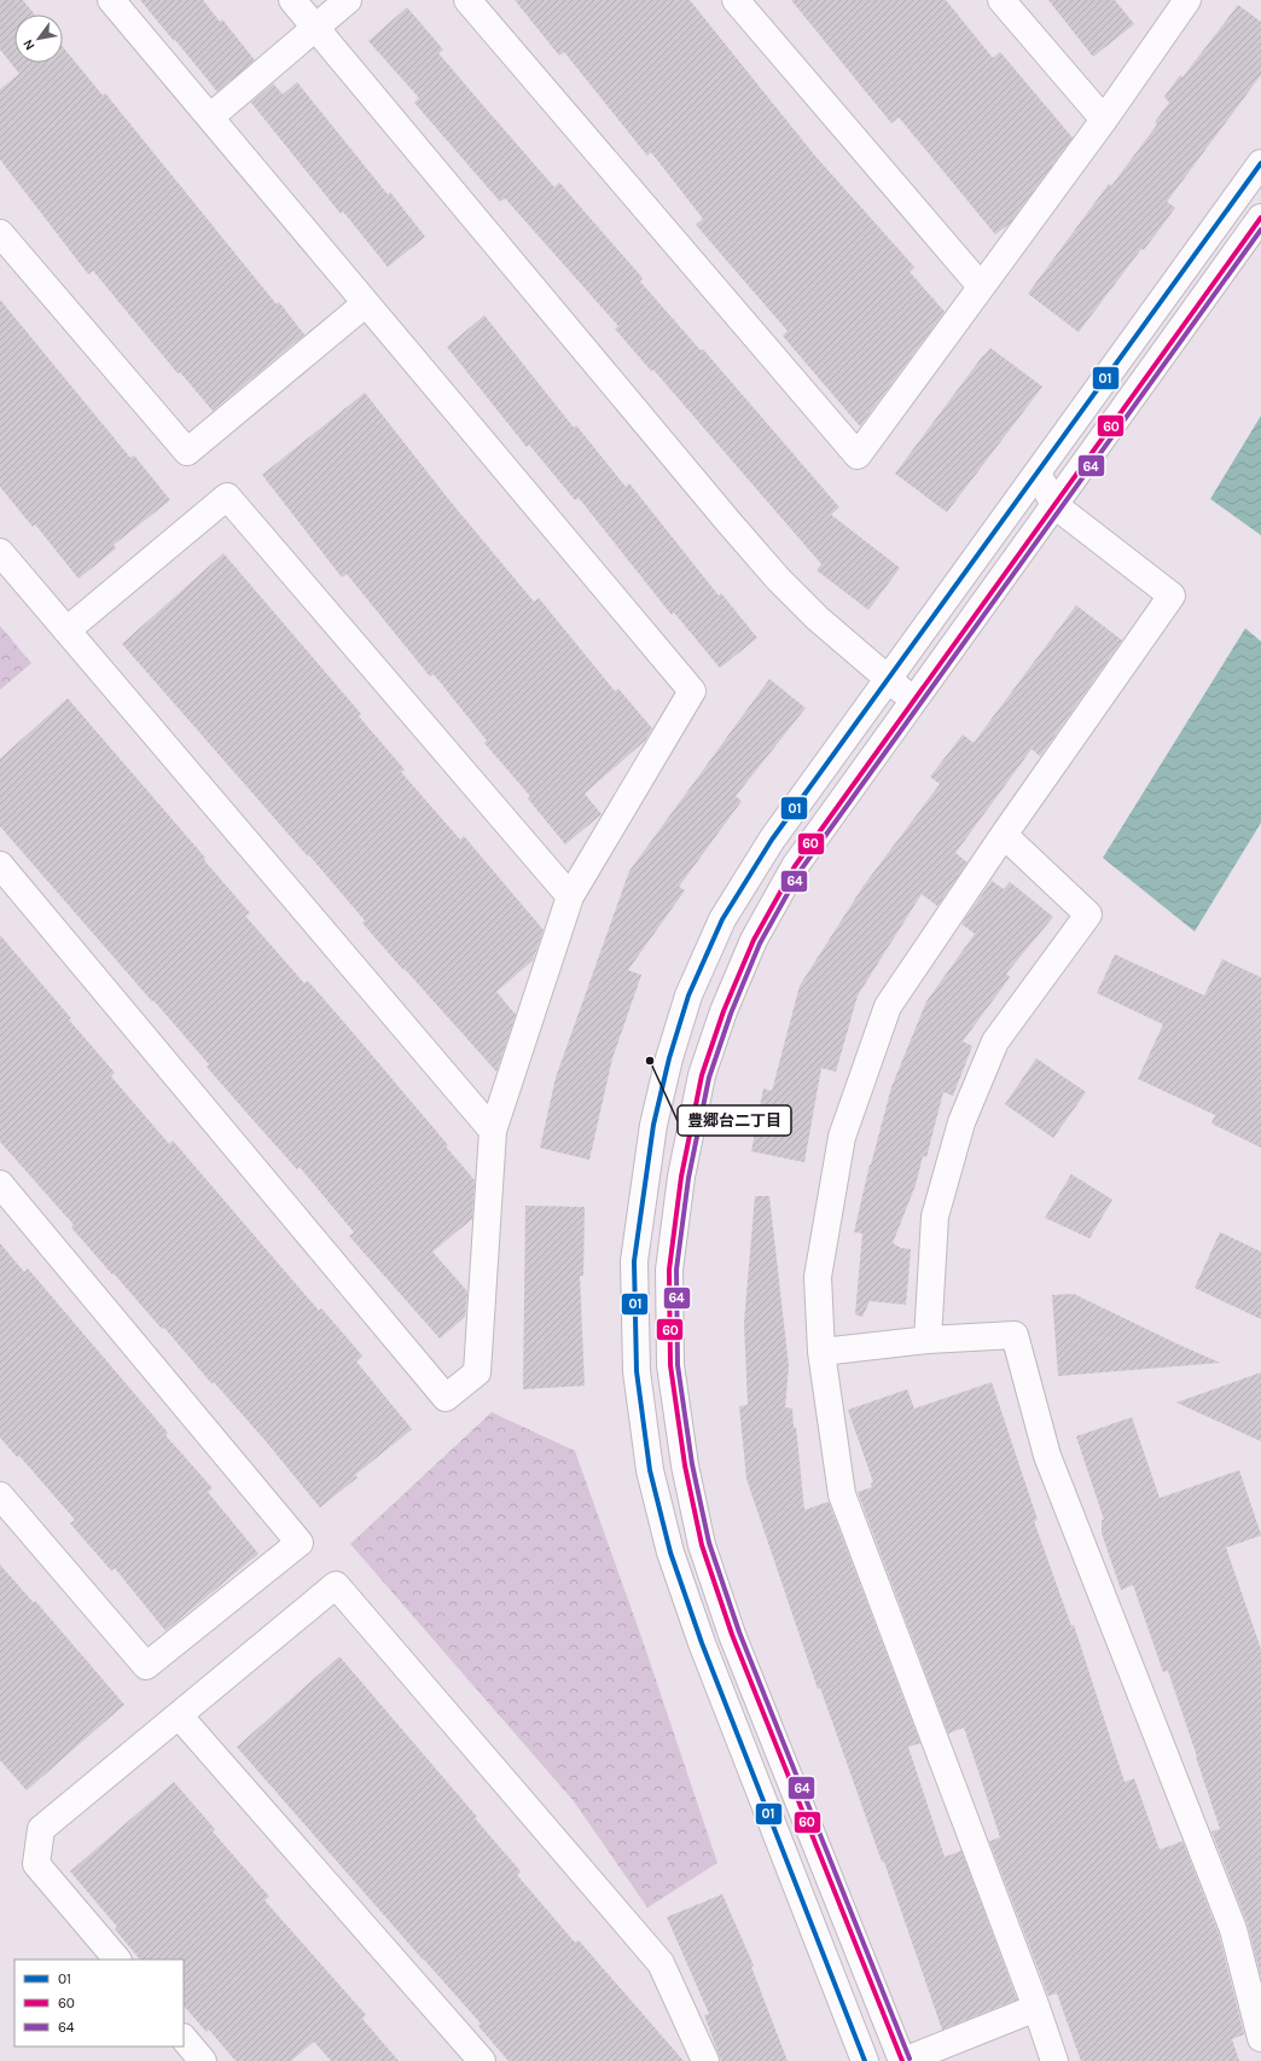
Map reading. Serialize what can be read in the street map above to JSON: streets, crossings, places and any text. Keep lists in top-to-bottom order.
{
  "places": ["豊郷台二丁目"],
  "lines": ["transit line 01", "transit line 60", "transit line 64"],
  "legend": ["01", "60", "64"],
  "north": "bottom left"
}
